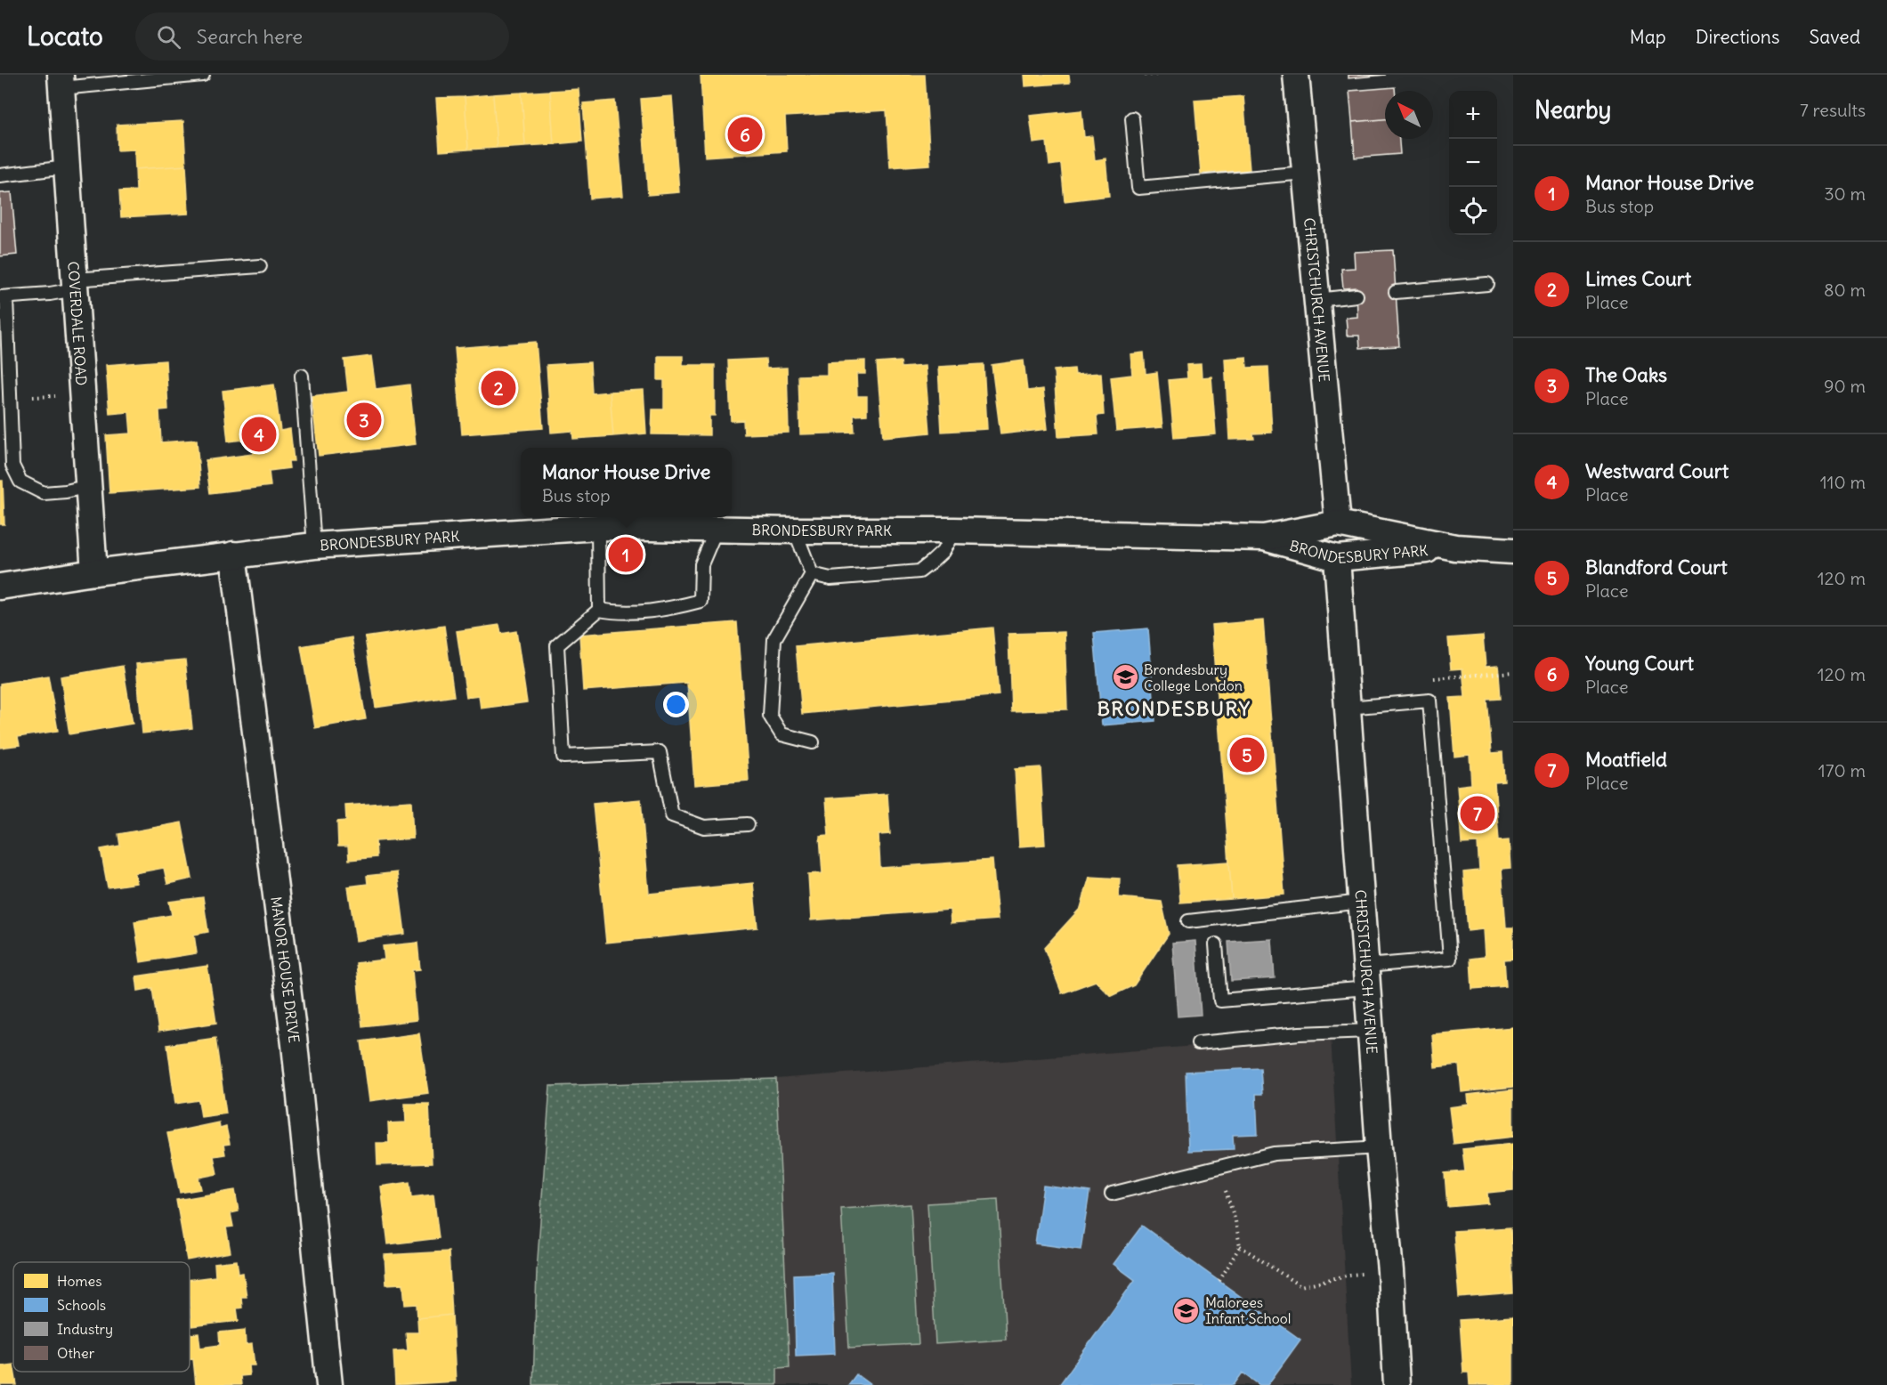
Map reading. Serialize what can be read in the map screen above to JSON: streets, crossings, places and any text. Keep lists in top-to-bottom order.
{
  "streets": {
    "street": [
      "CHRISTCHURCH AVENUE",
      "COVERDALE ROAD",
      "BRONDESBURY PARK",
      "MANOR HOUSE DRIVE"
    ]
  },
  "crossings": [
    ["CHRISTCHURCH AVENUE", "BRONDESBURY PARK"],
    ["COVERDALE ROAD", "BRONDESBURY PARK"],
    ["BRONDESBURY PARK", "MANOR HOUSE DRIVE"]
  ],
  "districts": ["BRONDESBURY"],
  "places": {
    "school or university": ["Brondesbury College London", "Malorees Infant School"]
  },
  "legend": [
    "Homes",
    "Schools",
    "Industry",
    "Other"
  ],
  "north": "top left",
  "page": {
    "header": "Locato",
    "search": "Search here",
    "nav": ["Map", "Directions", "Saved"],
    "heading": ["Nearby", "7 results"],
    "map_buttons": ["+", "−"],
    "pins": [
      "6",
      "2",
      "3",
      "4",
      "1",
      "5",
      "7"
    ],
    "list": [
      {
        "mark": "1",
        "name": "Manor House Drive",
        "note": "Bus stop",
        "value": "30 m"
      },
      {
        "mark": "2",
        "name": "Limes Court",
        "note": "Place",
        "value": "80 m"
      },
      {
        "mark": "3",
        "name": "The Oaks",
        "note": "Place",
        "value": "90 m"
      },
      {
        "mark": "4",
        "name": "Westward Court",
        "note": "Place",
        "value": "110 m"
      },
      {
        "mark": "5",
        "name": "Blandford Court",
        "note": "Place",
        "value": "120 m"
      },
      {
        "mark": "6",
        "name": "Young Court",
        "note": "Place",
        "value": "120 m"
      },
      {
        "mark": "7",
        "name": "Moatfield",
        "note": "Place",
        "value": "170 m"
      }
    ],
    "popup": ["Manor House Drive", "Bus stop"]
  }
}
